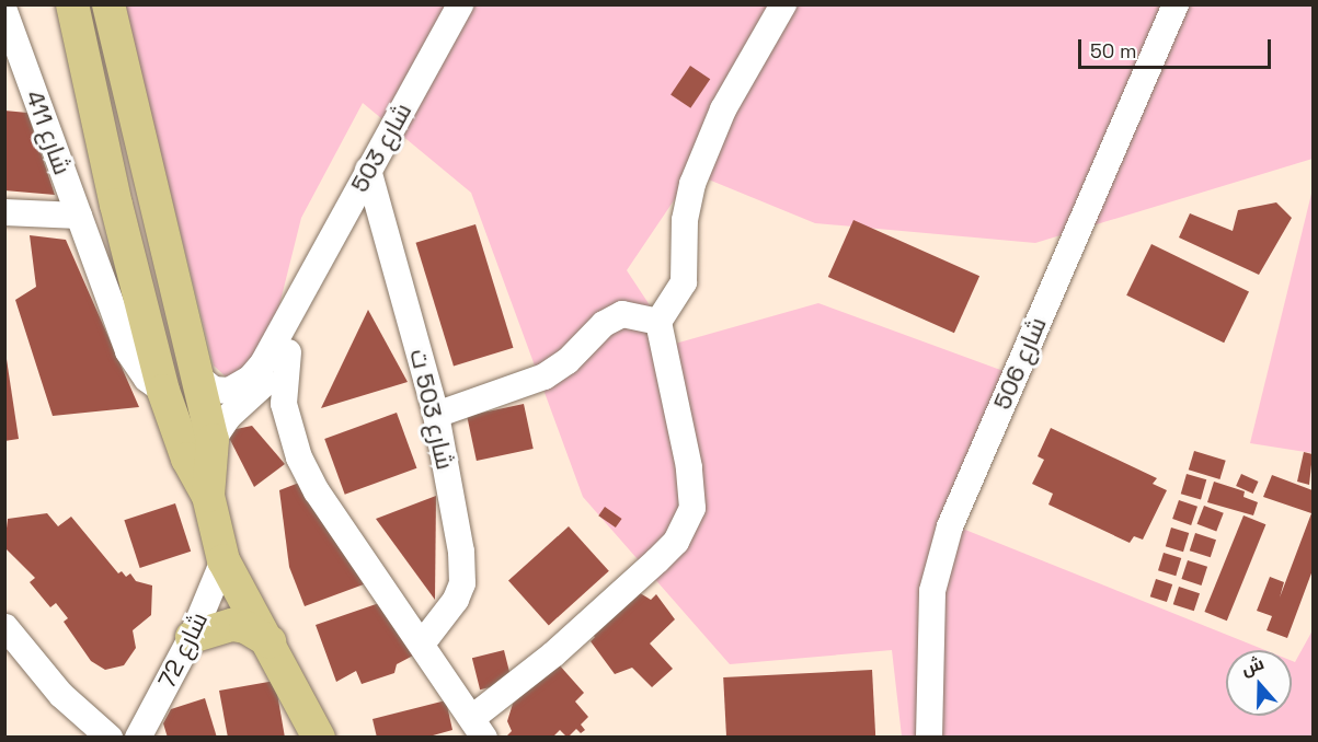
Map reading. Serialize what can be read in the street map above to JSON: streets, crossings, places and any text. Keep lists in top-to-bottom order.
{
  "streets": {
    "street": [
      "شارع 411",
      "شارع 503",
      "شارع 506",
      "شارع 503 ت",
      "شارع 72"
    ]
  },
  "crossings": [
    ["شارع 503", "شارع 503 ت"]
  ],
  "scale_bar": "50 m",
  "north": "top"
}
